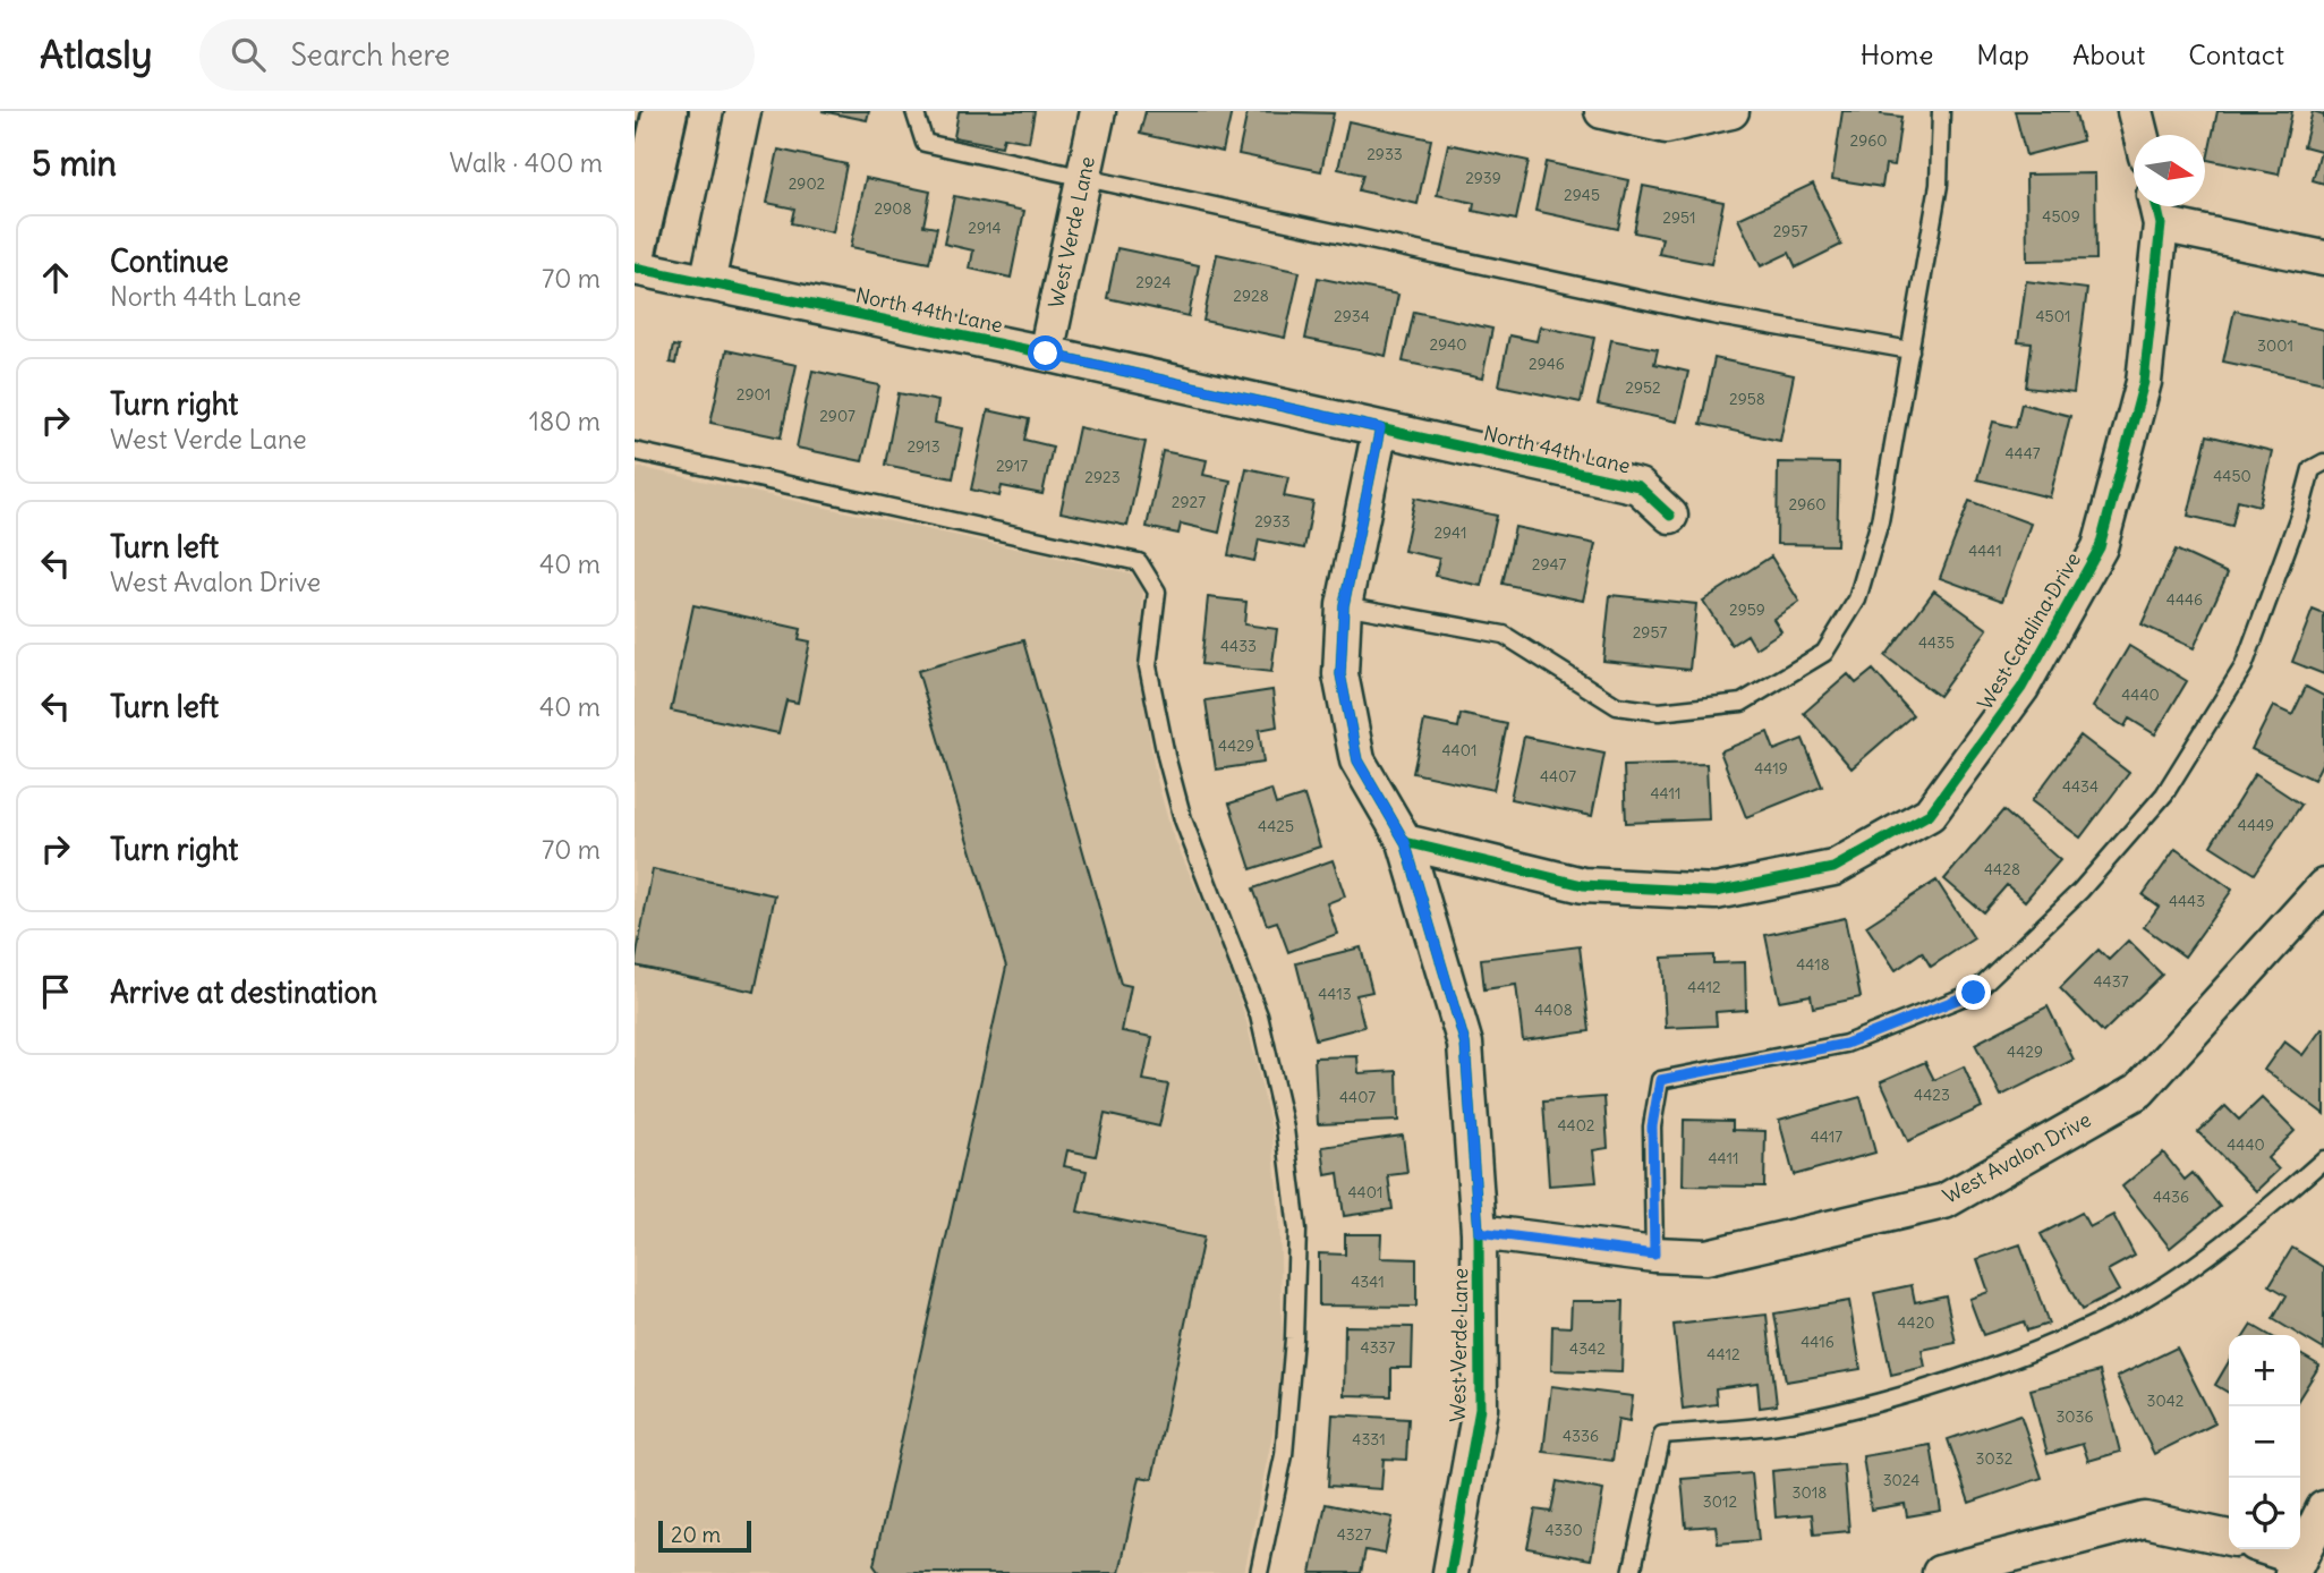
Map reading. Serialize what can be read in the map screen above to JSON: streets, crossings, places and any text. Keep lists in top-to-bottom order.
{
  "streets": {
    "street": [
      "West Verde Lane",
      "North 44th Lane",
      "West Catalina Drive",
      "West Avalon Drive"
    ]
  },
  "crossings": [
    ["West Verde Lane", "North 44th Lane"],
    ["West Verde Lane", "West Catalina Drive"],
    ["West Verde Lane", "West Avalon Drive"]
  ],
  "house_numbers": [
    "2960",
    "2933",
    "2939",
    "2902",
    "2945",
    "2908",
    "4509",
    "2951",
    "2914",
    "2957",
    "2924",
    "2928",
    "2934",
    "4501",
    "2940",
    "3001",
    "2946",
    "2952",
    "2901",
    "2958",
    "2907",
    "2913",
    "4447",
    "2917",
    "4450",
    "2923",
    "2927",
    "2960",
    "2933",
    "2941",
    "4441",
    "2947",
    "4446",
    "2959",
    "2957",
    "4435",
    "4433",
    "4440",
    "4429",
    "4401",
    "4419",
    "4407",
    "4434",
    "4411",
    "4449",
    "4425",
    "4428",
    "4443",
    "4418",
    "4437",
    "4412",
    "4413",
    "4408",
    "4429",
    "4423",
    "4407",
    "4402",
    "4417",
    "4440",
    "4411",
    "4401",
    "4436",
    "4341",
    "4420",
    "4416",
    "4337",
    "4342",
    "4412",
    "3042",
    "3036",
    "4336",
    "4331",
    "3032",
    "3024",
    "3018",
    "3012",
    "4330",
    "4327"
  ],
  "scale_bar": "20 m",
  "north": "right",
  "page": {
    "header": "Atlasly",
    "search": "Search here",
    "nav": [
      "Home",
      "Map",
      "About",
      "Contact"
    ],
    "heading": ["5 min", "Walk · 400 m"],
    "list": [
      ["Continue", "North 44th Lane", "70 m"],
      ["Turn right", "West Verde Lane", "180 m"],
      ["Turn left", "West Avalon Drive", "40 m"],
      ["Turn left", "40 m"],
      ["Turn right", "70 m"],
      "Arrive at destination"
    ],
    "map_buttons": ["+", "−"],
    "scale": "20 m"
  }
}
